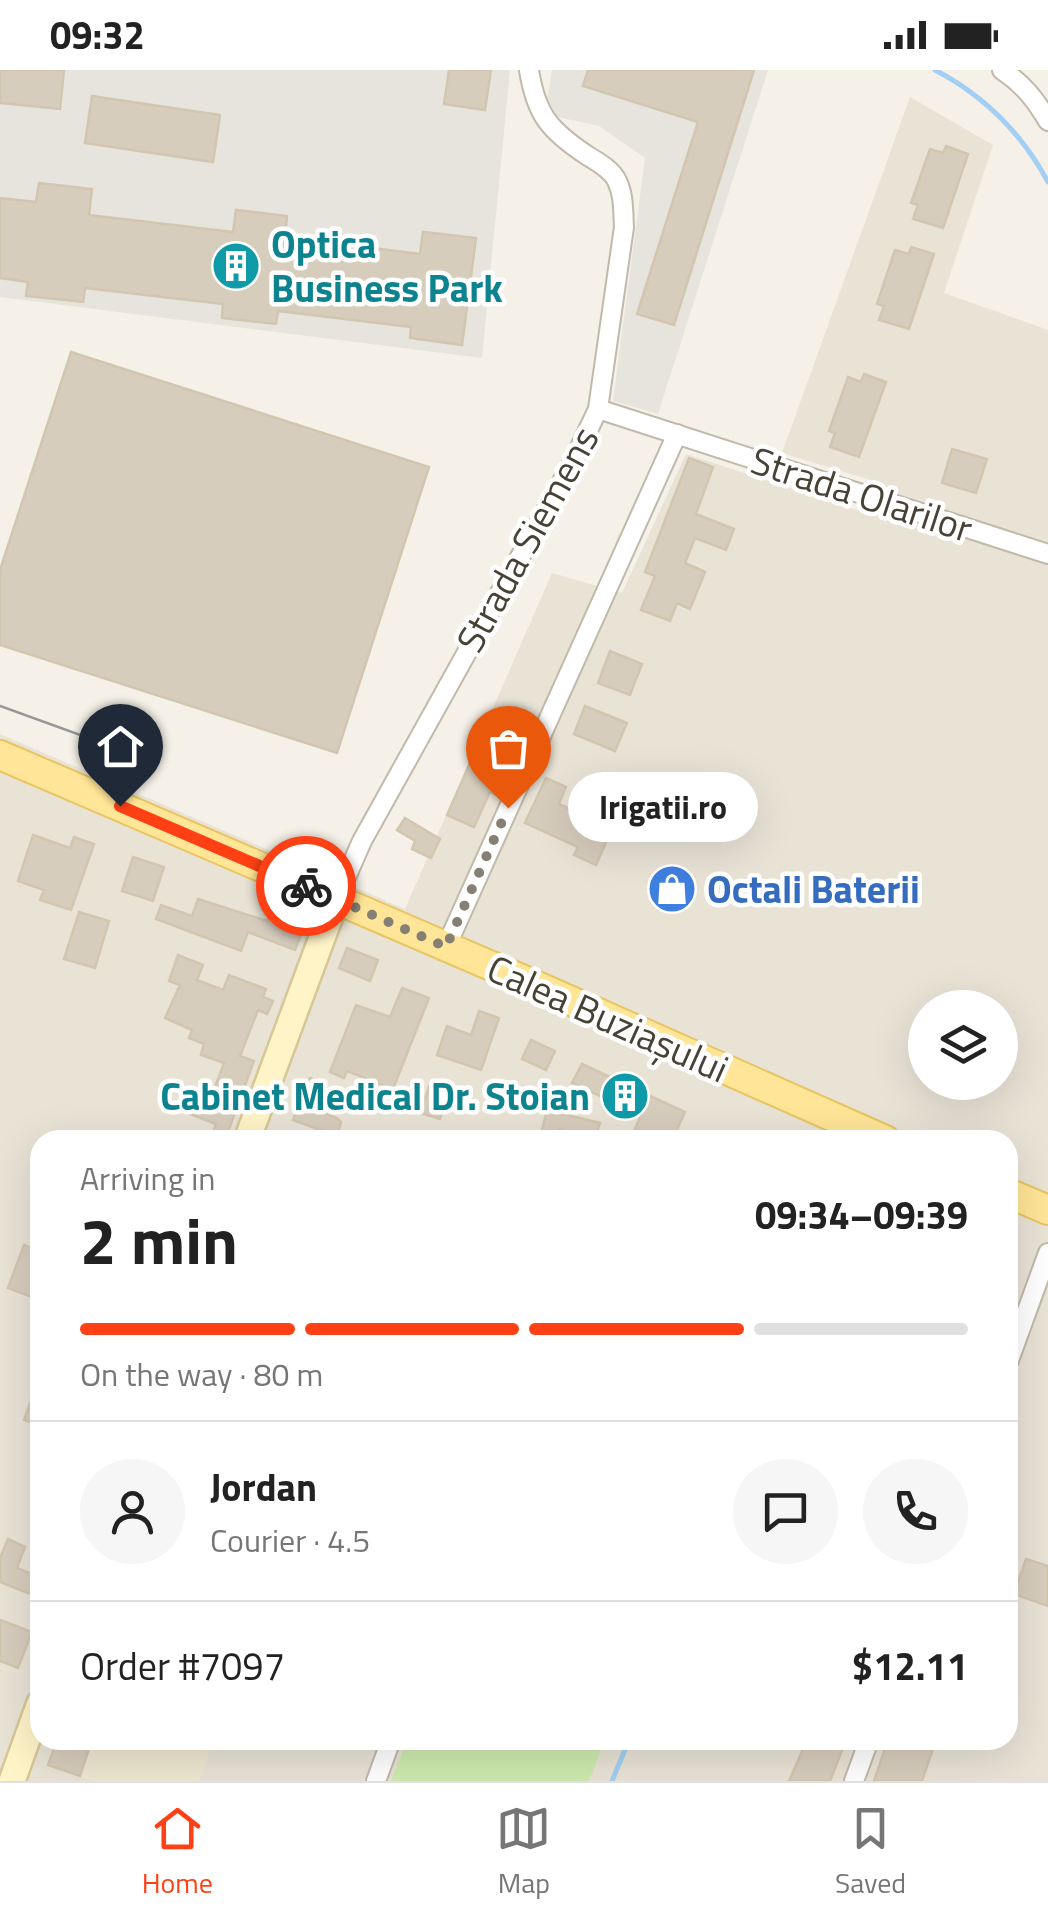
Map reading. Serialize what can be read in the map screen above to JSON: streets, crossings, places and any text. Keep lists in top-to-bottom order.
{
  "streets": {
    "main road": ["Calea Buziașului"],
    "street": ["Strada Olarilor", "Strada Siemens"]
  },
  "crossings": [
    ["Strada Olarilor", "Strada Siemens"],
    ["Strada Siemens", "Calea Buziașului"]
  ],
  "places": {
    "building": ["Optica Business Park", "Cabinet Medical Dr. Stoian"],
    "other": ["Irigatii.ro"],
    "shop": ["Octali Baterii"]
  },
  "page": {
    "status": "09:32",
    "bubble": "Irigatii.ro",
    "heading": ["2 min", "Arriving in", "09:34–09:39"],
    "panel": [
      "Jordan",
      "Courier · 4.5",
      "Order #7097",
      "$12.11"
    ],
    "bar": "On the way · 80 m",
    "tabs": ["Home", "Map", "Saved"]
  }
}
